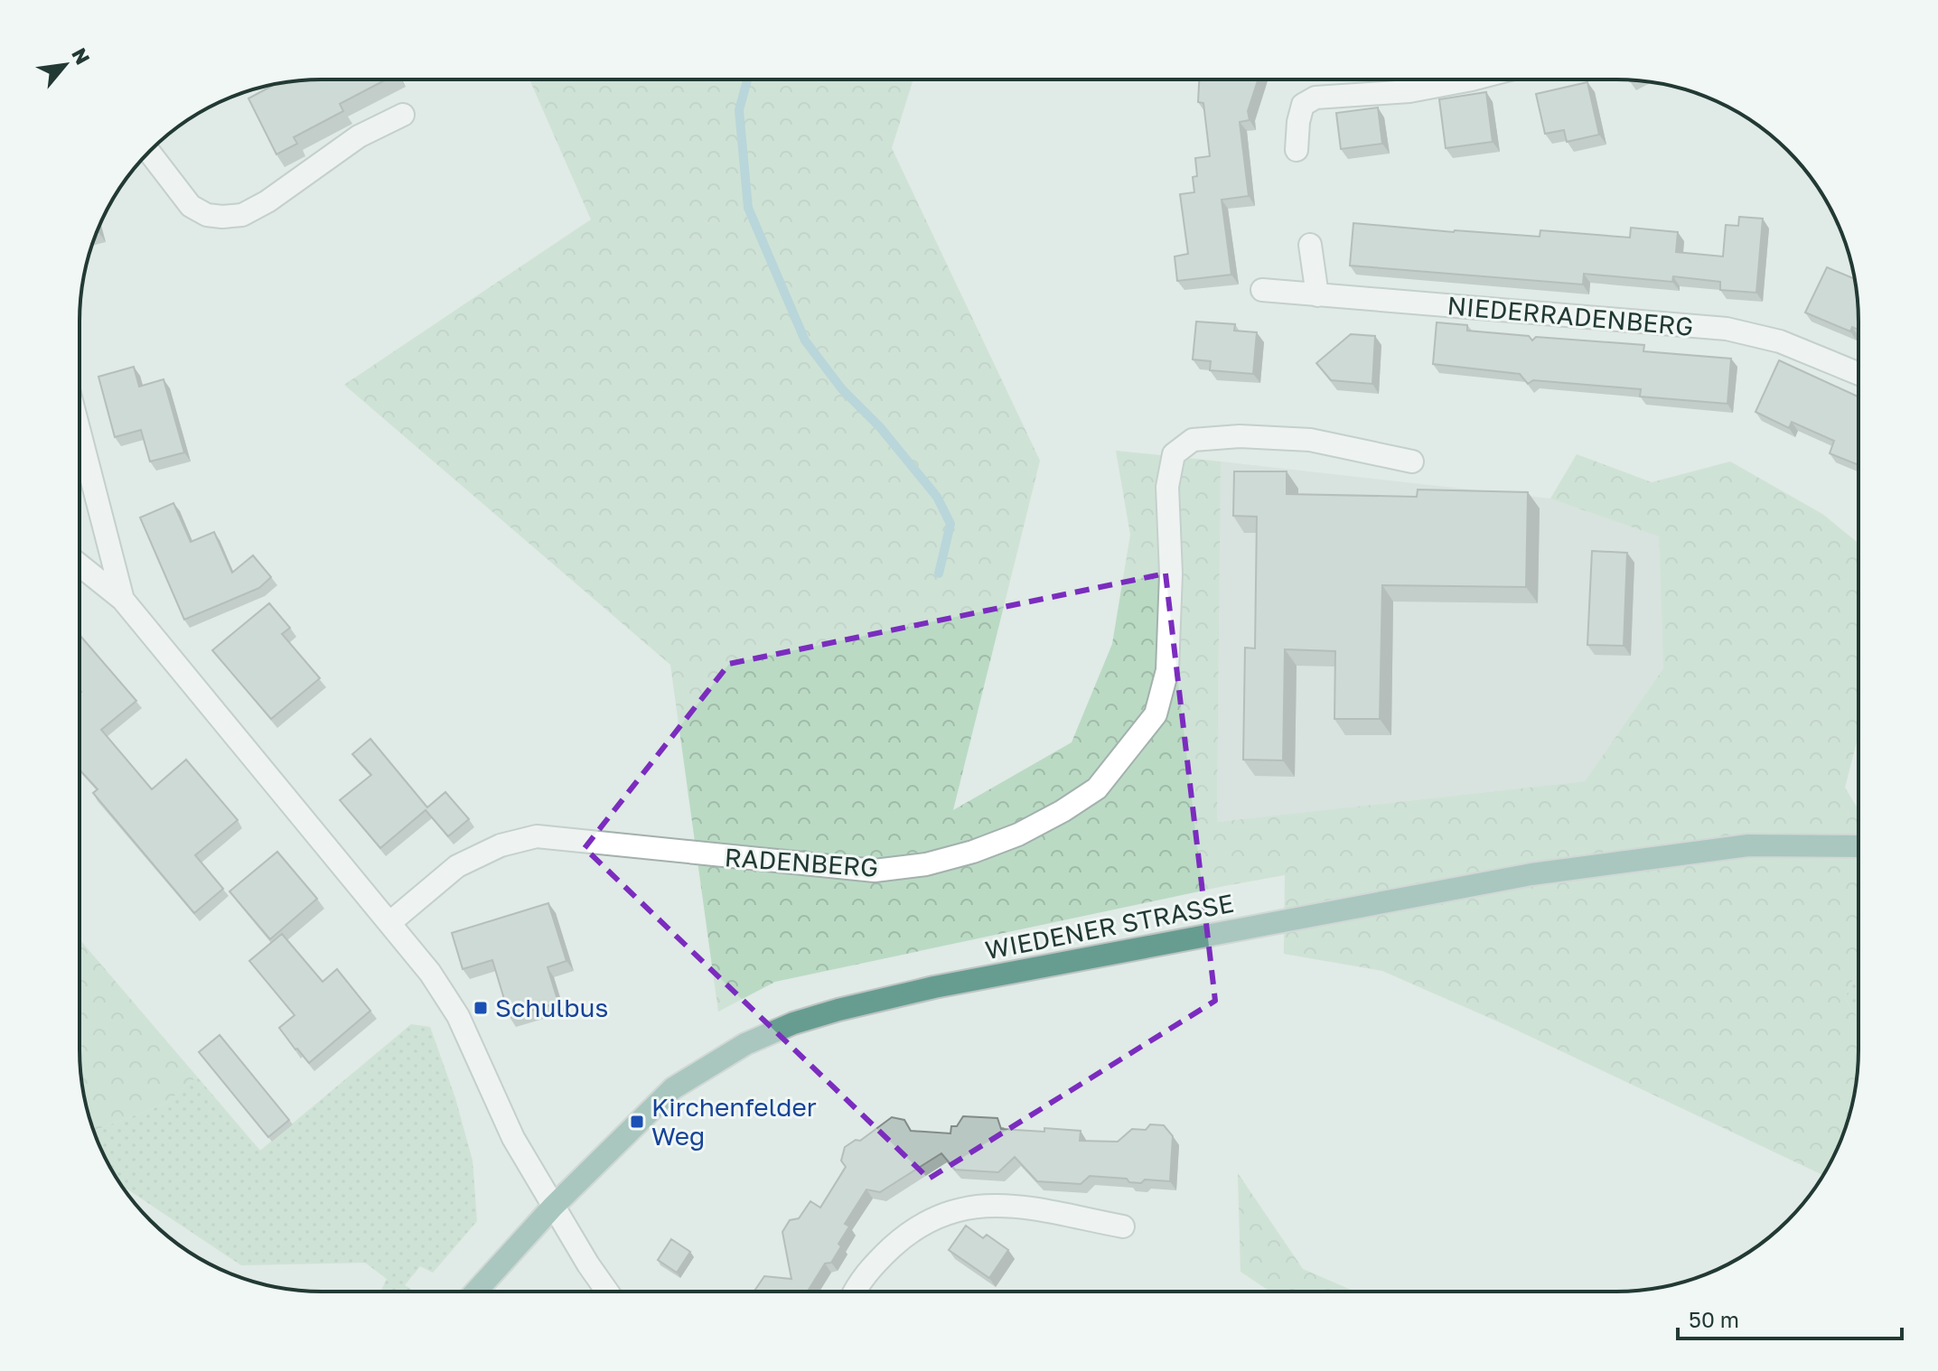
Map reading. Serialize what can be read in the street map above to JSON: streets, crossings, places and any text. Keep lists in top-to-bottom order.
{
  "streets": {
    "main road": ["WIEDENER STRASSE"],
    "street": ["NIEDERRADENBERG", "RADENBERG"]
  },
  "places": {
    "transit": ["Schulbus", "Kirchenfelder Weg"]
  },
  "scale_bar": "50 m",
  "north": "top right"
}
